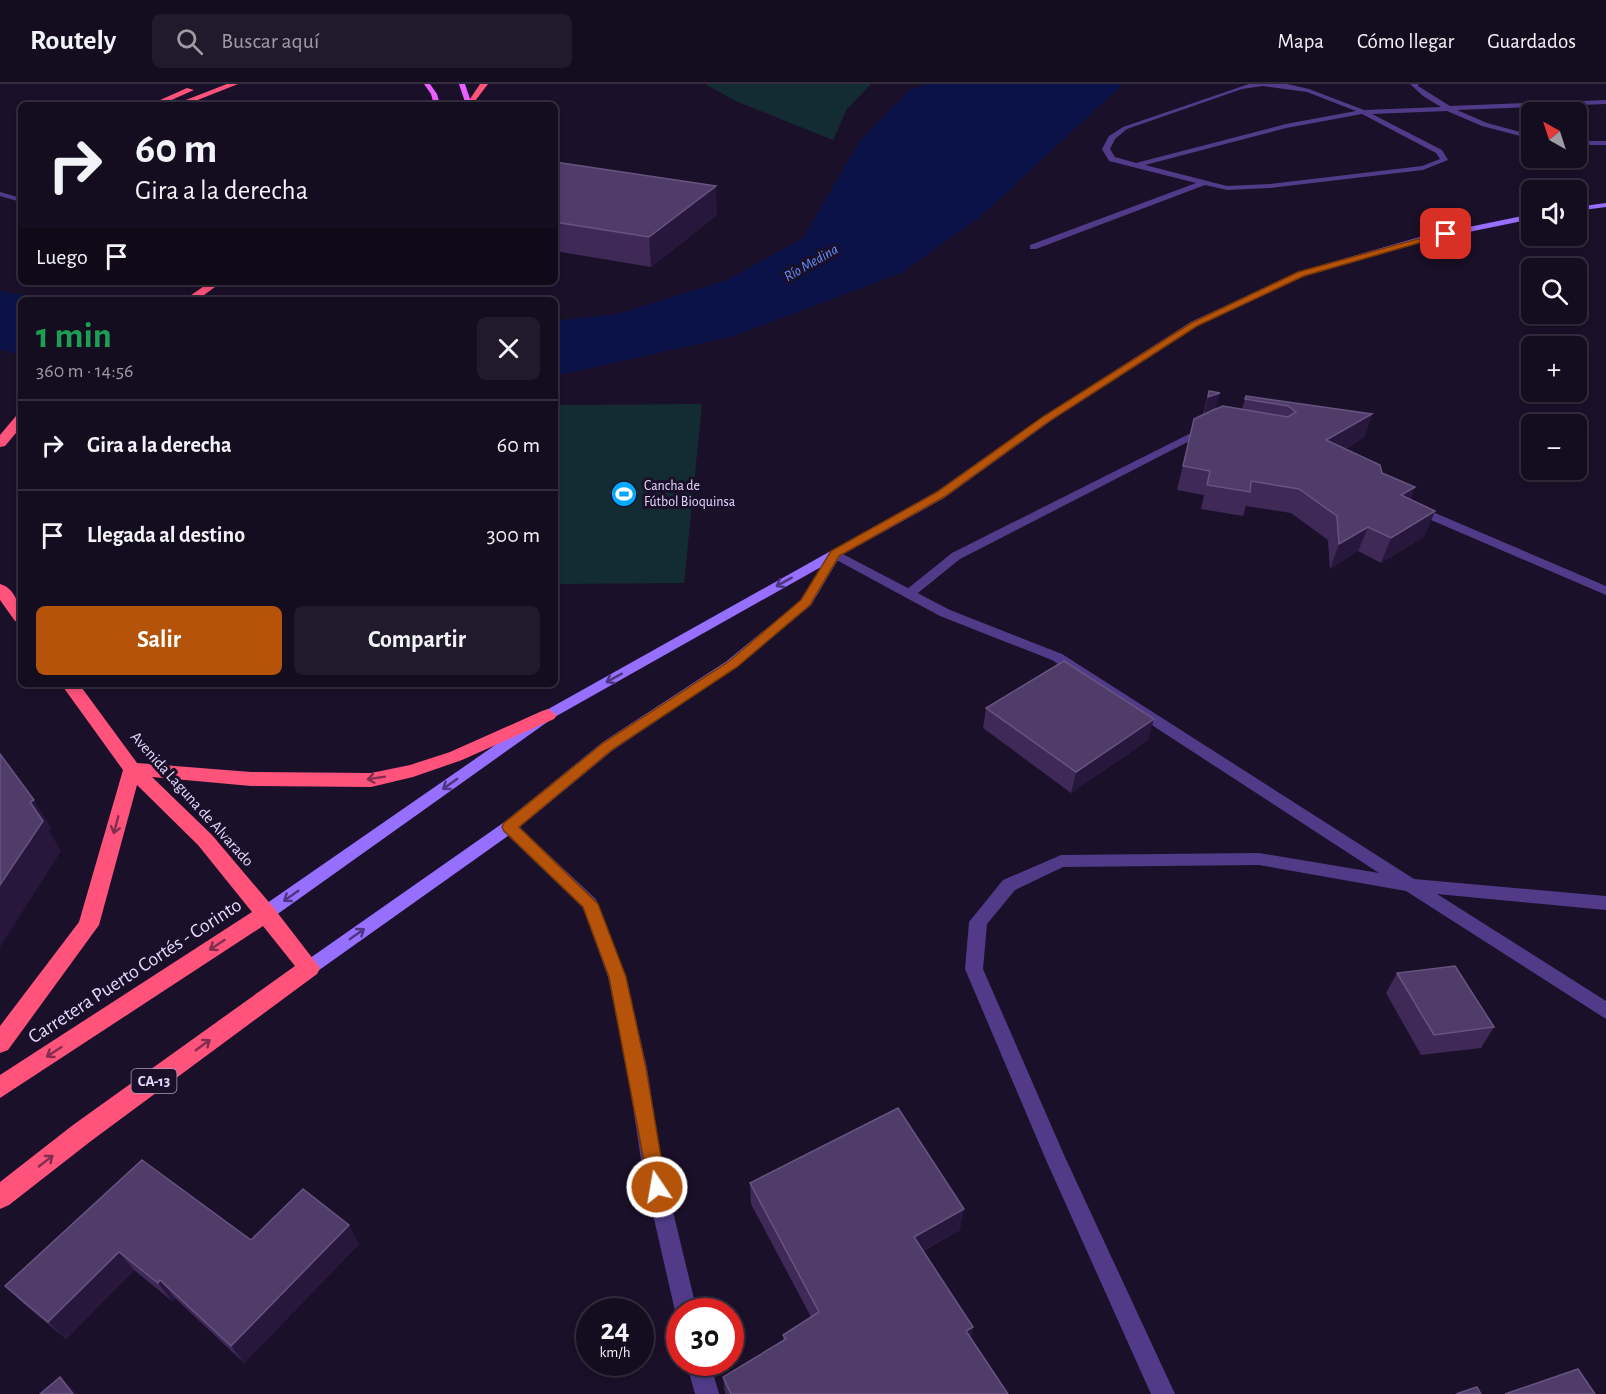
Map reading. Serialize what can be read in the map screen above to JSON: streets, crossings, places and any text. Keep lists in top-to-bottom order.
{
  "streets": {
    "highway": ["Avenida Laguna de Alvarado", "Carretera Puerto Cortés - Corinto", "CA-13"]
  },
  "crossings": [
    ["Avenida Laguna de Alvarado", "Carretera Puerto Cortés - Corinto"],
    ["Avenida Laguna de Alvarado", "CA-13"]
  ],
  "water": ["Río Medina"],
  "places": {
    "sports": ["Cancha de Fútbol Bioquinsa"]
  },
  "north": "top left",
  "page": {
    "header": "Routely",
    "search": "Buscar aquí",
    "nav": ["Mapa", "Cómo llegar", "Guardados"],
    "map_buttons": ["+", "−"],
    "turn": ["60 m", "Gira a la derecha"],
    "then": "Luego",
    "heading": ["1 min", "360 m · 14:56"],
    "list": [
      {
        "name": "Gira a la derecha",
        "value": "60 m"
      },
      {
        "name": "Llegada al destino",
        "value": "300 m"
      }
    ],
    "buttons": ["Salir", "Compartir"],
    "speed": "24 km/h",
    "limit": "30"
  }
}
